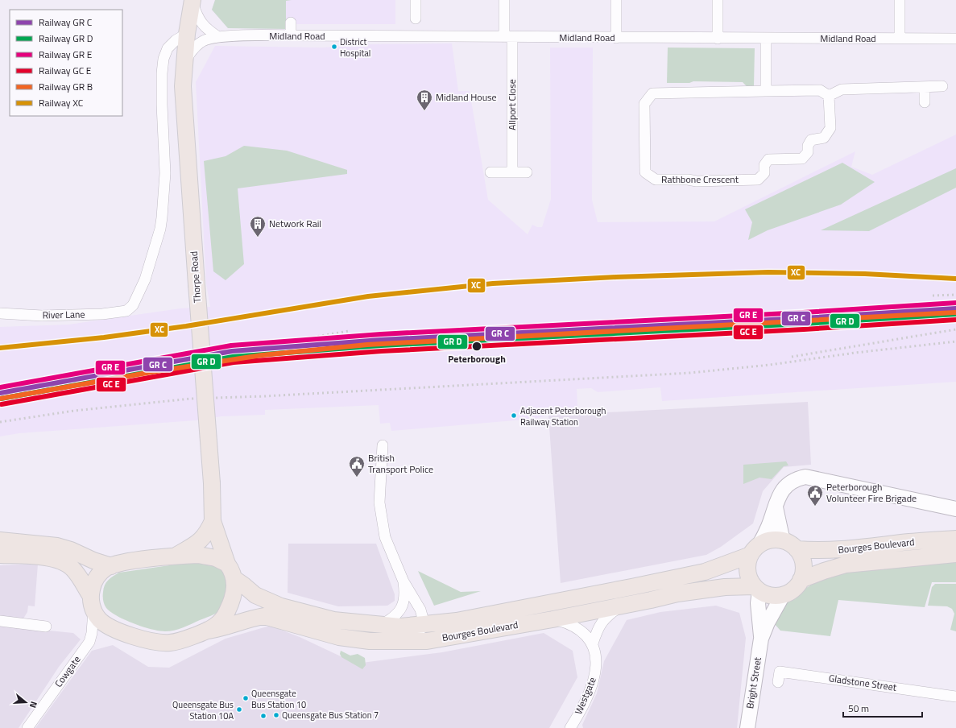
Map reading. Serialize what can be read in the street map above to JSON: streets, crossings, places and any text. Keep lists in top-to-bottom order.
{
  "streets": {
    "main road": ["Thorpe Road", "Bourges Boulevard"],
    "street": [
      "Midland Road",
      "Allport Close",
      "Rathbone Crescent",
      "River Lane",
      "Cowgate",
      "Bright Street",
      "Gladstone Street",
      "Westgate"
    ]
  },
  "crossings": [
    ["Midland Road", "Allport Close"],
    ["Midland Road", "Thorpe Road"],
    ["Thorpe Road", "River Lane"],
    ["Thorpe Road", "Bourges Boulevard"],
    ["Bourges Boulevard", "Bright Street"],
    ["Bourges Boulevard", "Westgate"]
  ],
  "places": {
    "other": [
      "District Hospital",
      "Peterborough",
      "Adjacent Peterborough Railway Station",
      "Queensgate Bus Station 10",
      "Queensgate Bus Station 10A",
      "Queensgate Bus Station 7"
    ],
    "building": ["Midland House", "Network Rail"],
    "public building": ["British Transport Police", "Peterborough Volunteer Fire Brigade"]
  },
  "lines": ["rail line XC"],
  "legend": [
    "Railway GR C",
    "Railway GR D",
    "Railway GR E",
    "Railway GC E",
    "Railway GR B",
    "Railway XC"
  ],
  "scale_bar": "50 m",
  "north": "right"
}
